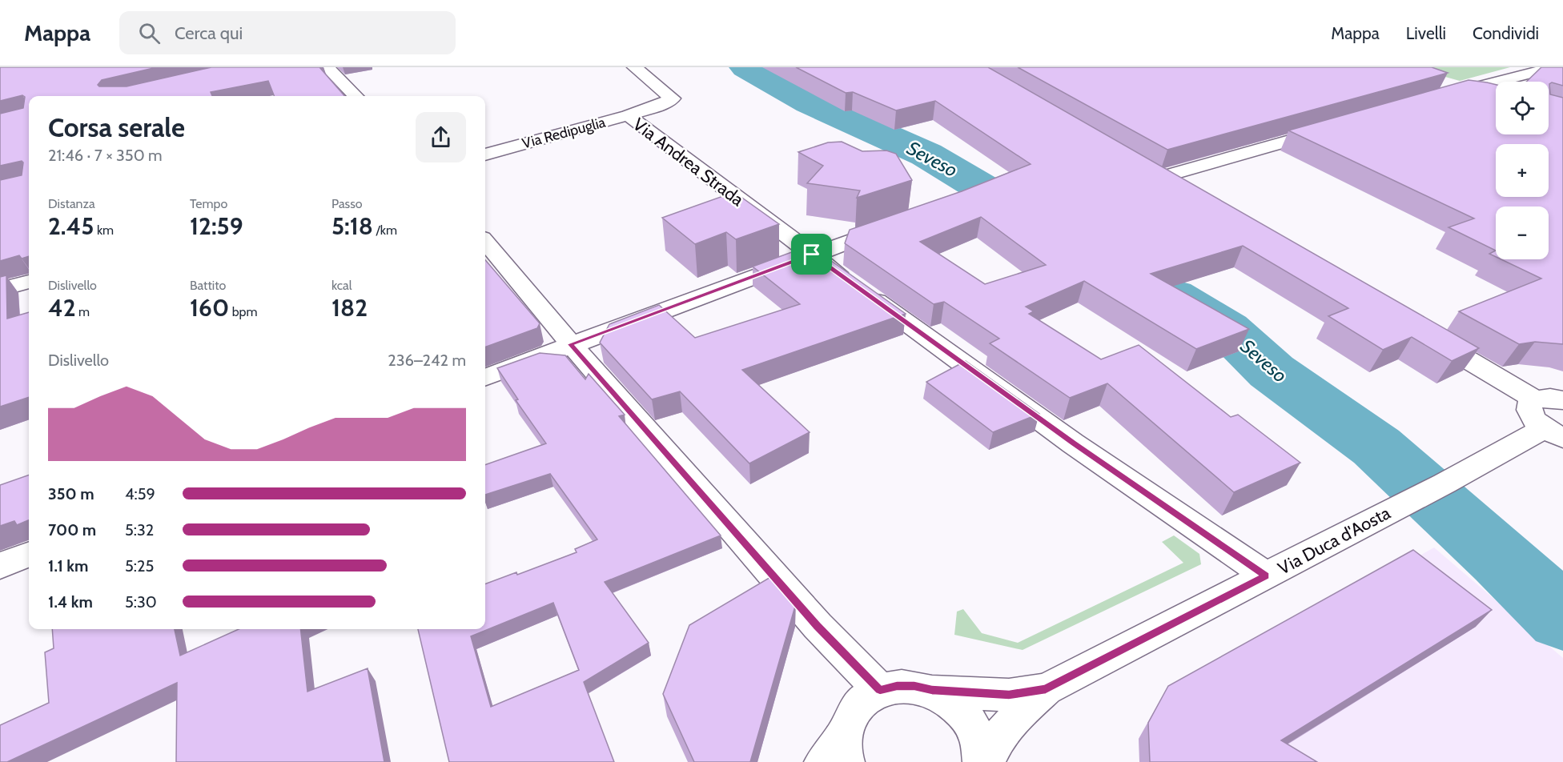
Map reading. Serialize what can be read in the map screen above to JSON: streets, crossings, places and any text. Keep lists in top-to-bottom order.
{
  "streets": {
    "street": ["Via Redipuglia", "Via Andrea Strada", "Via Duca d'Aosta"]
  },
  "crossings": [
    ["Via Redipuglia", "Via Andrea Strada"],
    ["Via Andrea Strada", "Via Duca d'Aosta"]
  ],
  "water": ["Seveso"],
  "page": {
    "header": "Mappa",
    "search": "Cerca qui",
    "nav": ["Mappa", "Livelli", "Condividi"],
    "map_buttons": ["+", "−"],
    "heading": ["Corsa serale", "21:46 · 7 × 350 m"],
    "stats": [
      ["Distanza", "2.45 km"],
      ["Tempo", "12:59"],
      ["Passo", "5:18 /km"],
      ["Dislivello", "42 m"],
      ["Battito", "160 bpm"],
      ["kcal", "182"]
    ],
    "chart": ["Dislivello", "236–242 m"],
    "list": [
      {
        "name": "350 m",
        "note": "4:59"
      },
      {
        "name": "700 m",
        "note": "5:32"
      },
      {
        "name": "1.1 km",
        "note": "5:25"
      },
      {
        "name": "1.4 km",
        "note": "5:30"
      }
    ]
  }
}
